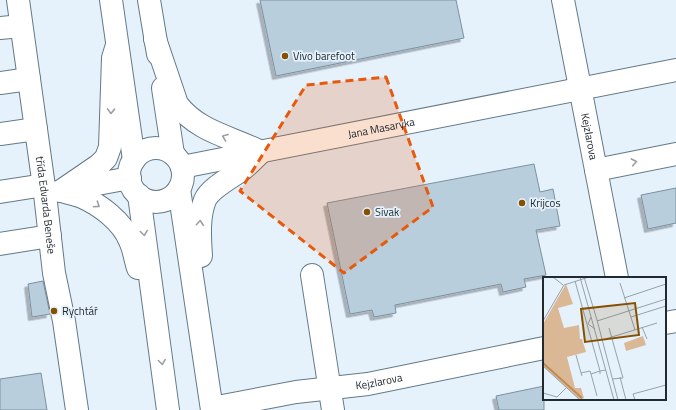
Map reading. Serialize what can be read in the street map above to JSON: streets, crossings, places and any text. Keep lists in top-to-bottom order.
{
  "streets": {
    "street": ["Jana Masaryka", "Kejzlarova", "třída Edvarda Beneše"]
  },
  "crossings": [
    ["Jana Masaryka", "Kejzlarova"]
  ],
  "places": [
    "Vivo barefoot",
    "Krijcos",
    "Sivak",
    "Rychtář"
  ]
}
